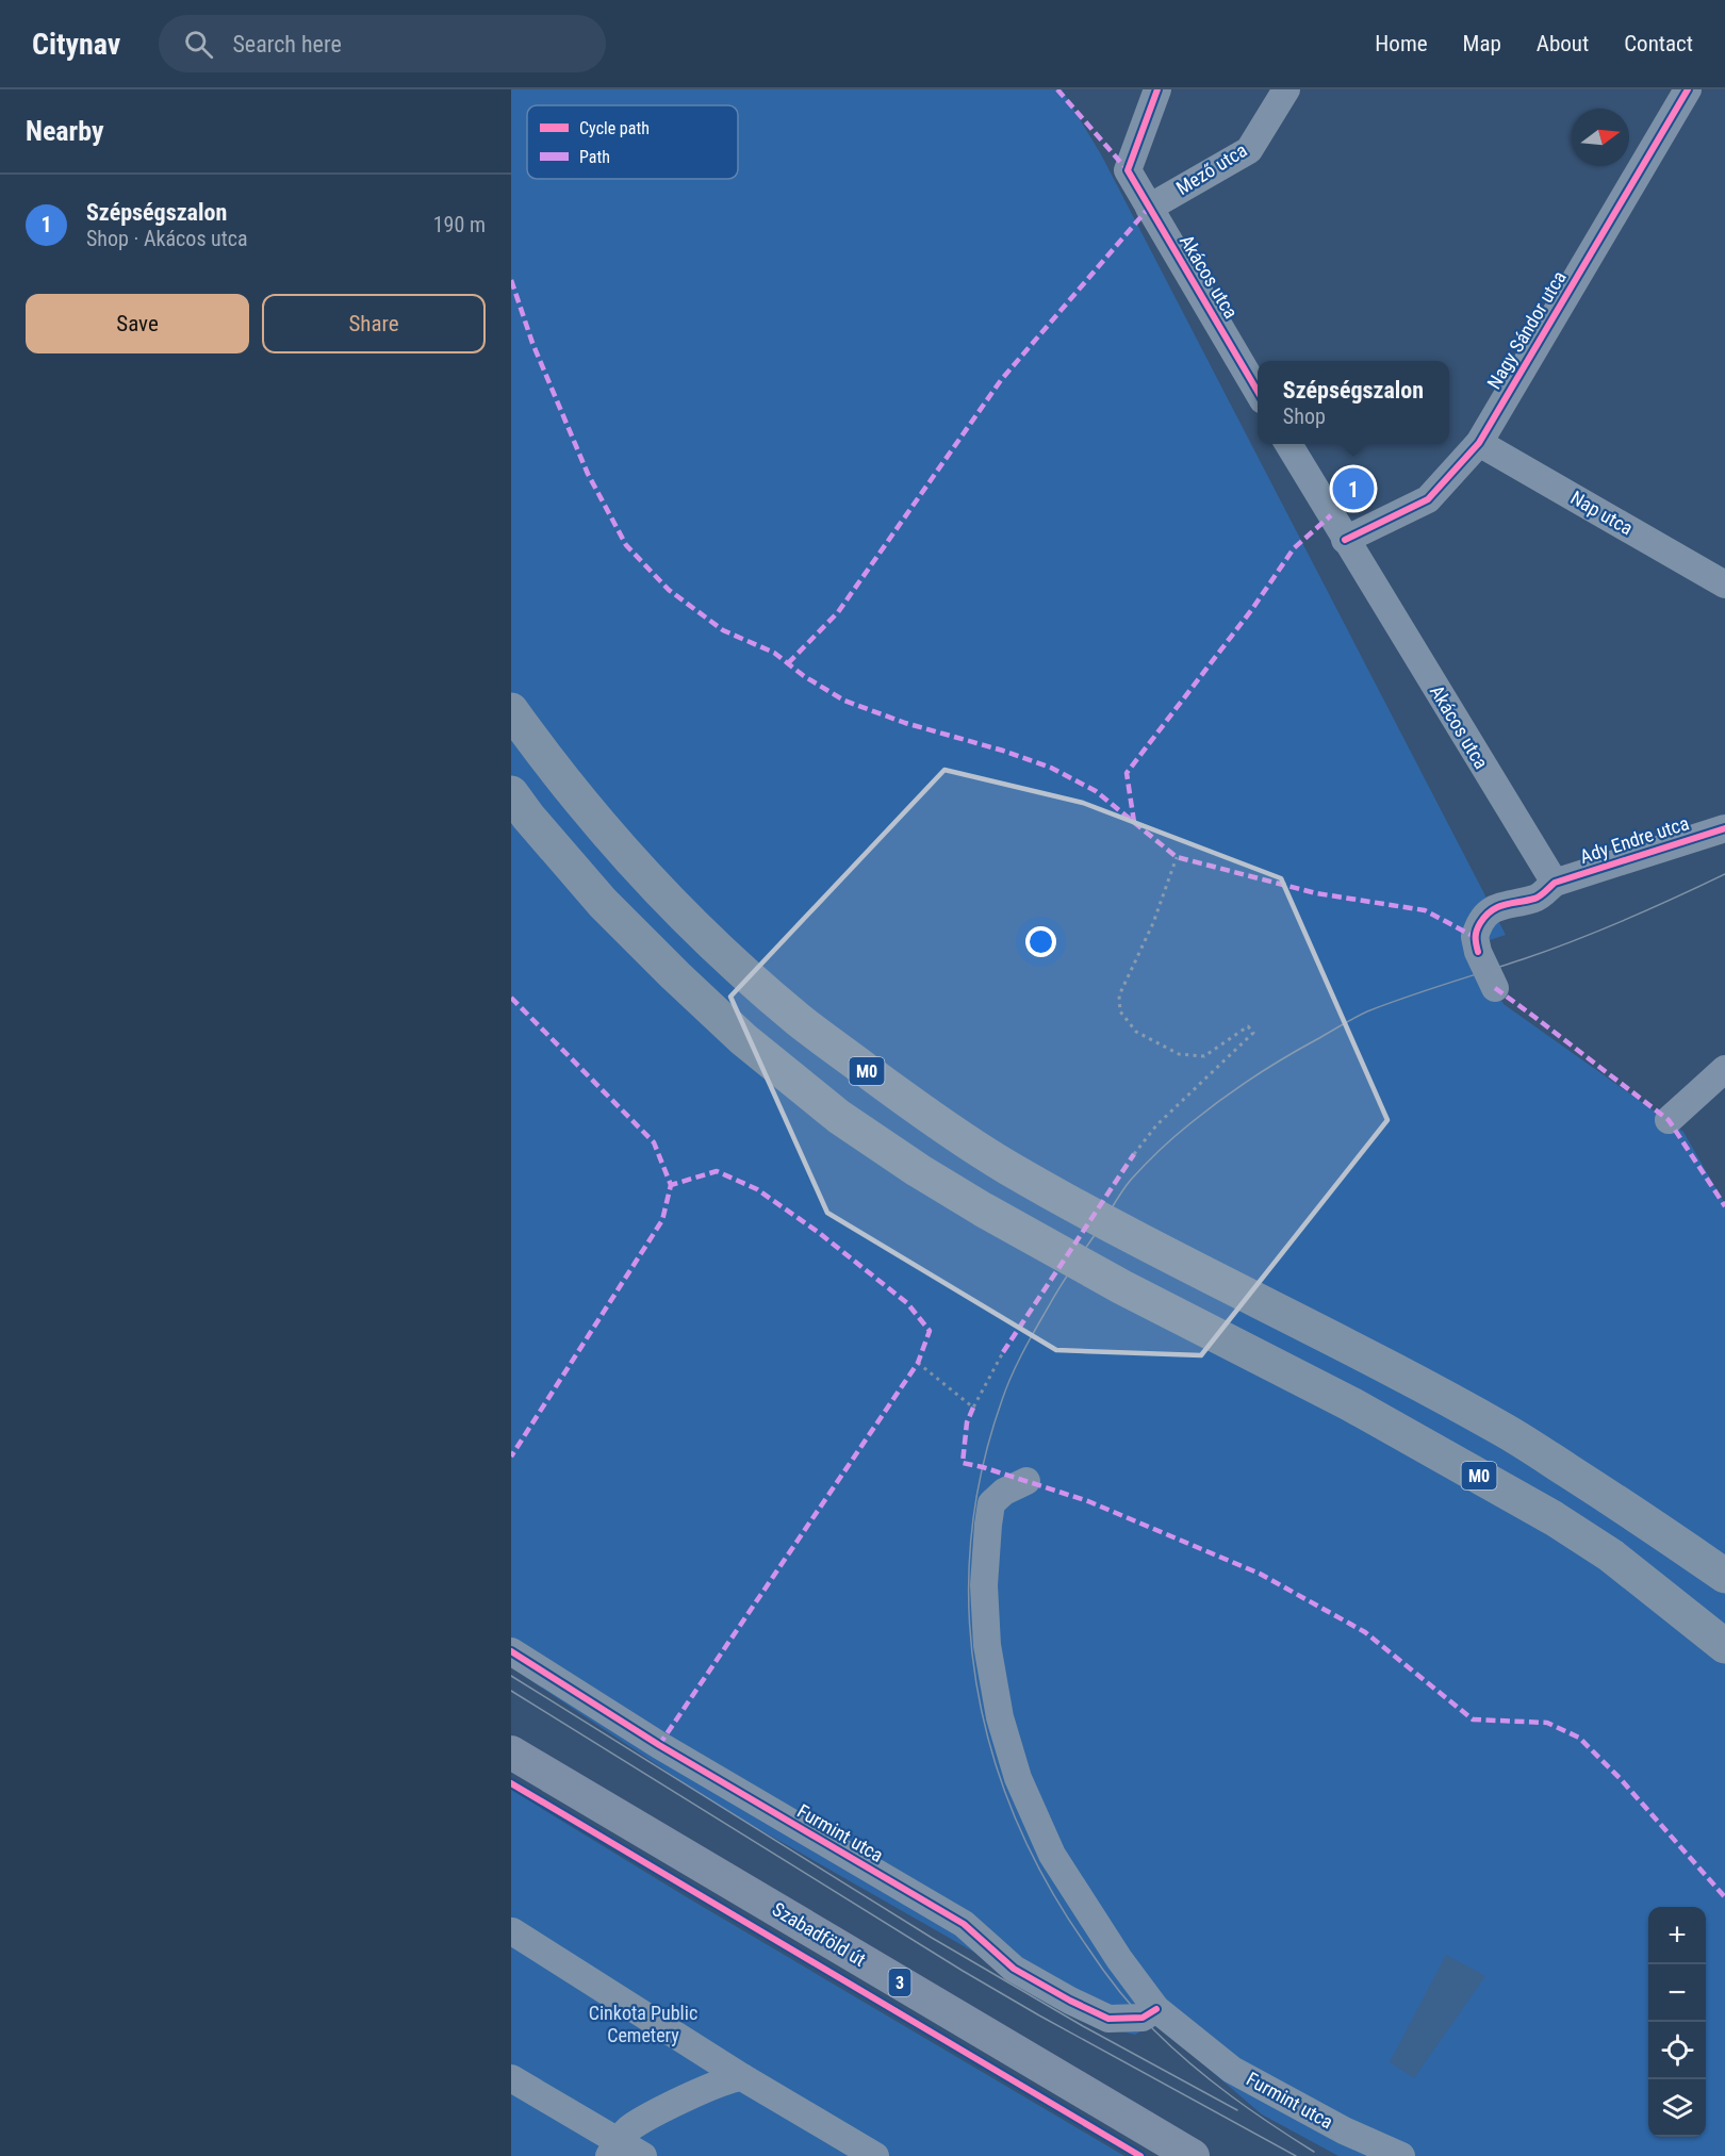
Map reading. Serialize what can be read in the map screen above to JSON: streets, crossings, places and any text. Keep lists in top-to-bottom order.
{
  "streets": {
    "highway": ["M0"],
    "main road": ["Szabadföld út", "3"],
    "street": [
      "Mező utca",
      "Akácos utca",
      "Nagy Sándor utca",
      "Nap utca",
      "Ady Endre utca",
      "Furmint utca"
    ]
  },
  "crossings": [
    ["Mező utca", "Akácos utca"],
    ["Akácos utca", "Nagy Sándor utca"],
    ["Akácos utca", "Ady Endre utca"],
    ["Nagy Sándor utca", "Nap utca"]
  ],
  "parks": ["Cinkota Public Cemetery"],
  "legend": ["Cycle path", "Path"],
  "north": "right",
  "page": {
    "header": "Citynav",
    "search": "Search here",
    "nav": [
      "Home",
      "Map",
      "About",
      "Contact"
    ],
    "heading": "Nearby",
    "list": [
      {
        "mark": "1",
        "name": "Szépségszalon",
        "note": "Shop · Akácos utca",
        "value": "190 m"
      }
    ],
    "buttons": ["Save", "Share"],
    "popup": ["Szépségszalon", "Shop"],
    "pins": "1",
    "map_buttons": ["+", "−"]
  }
}
